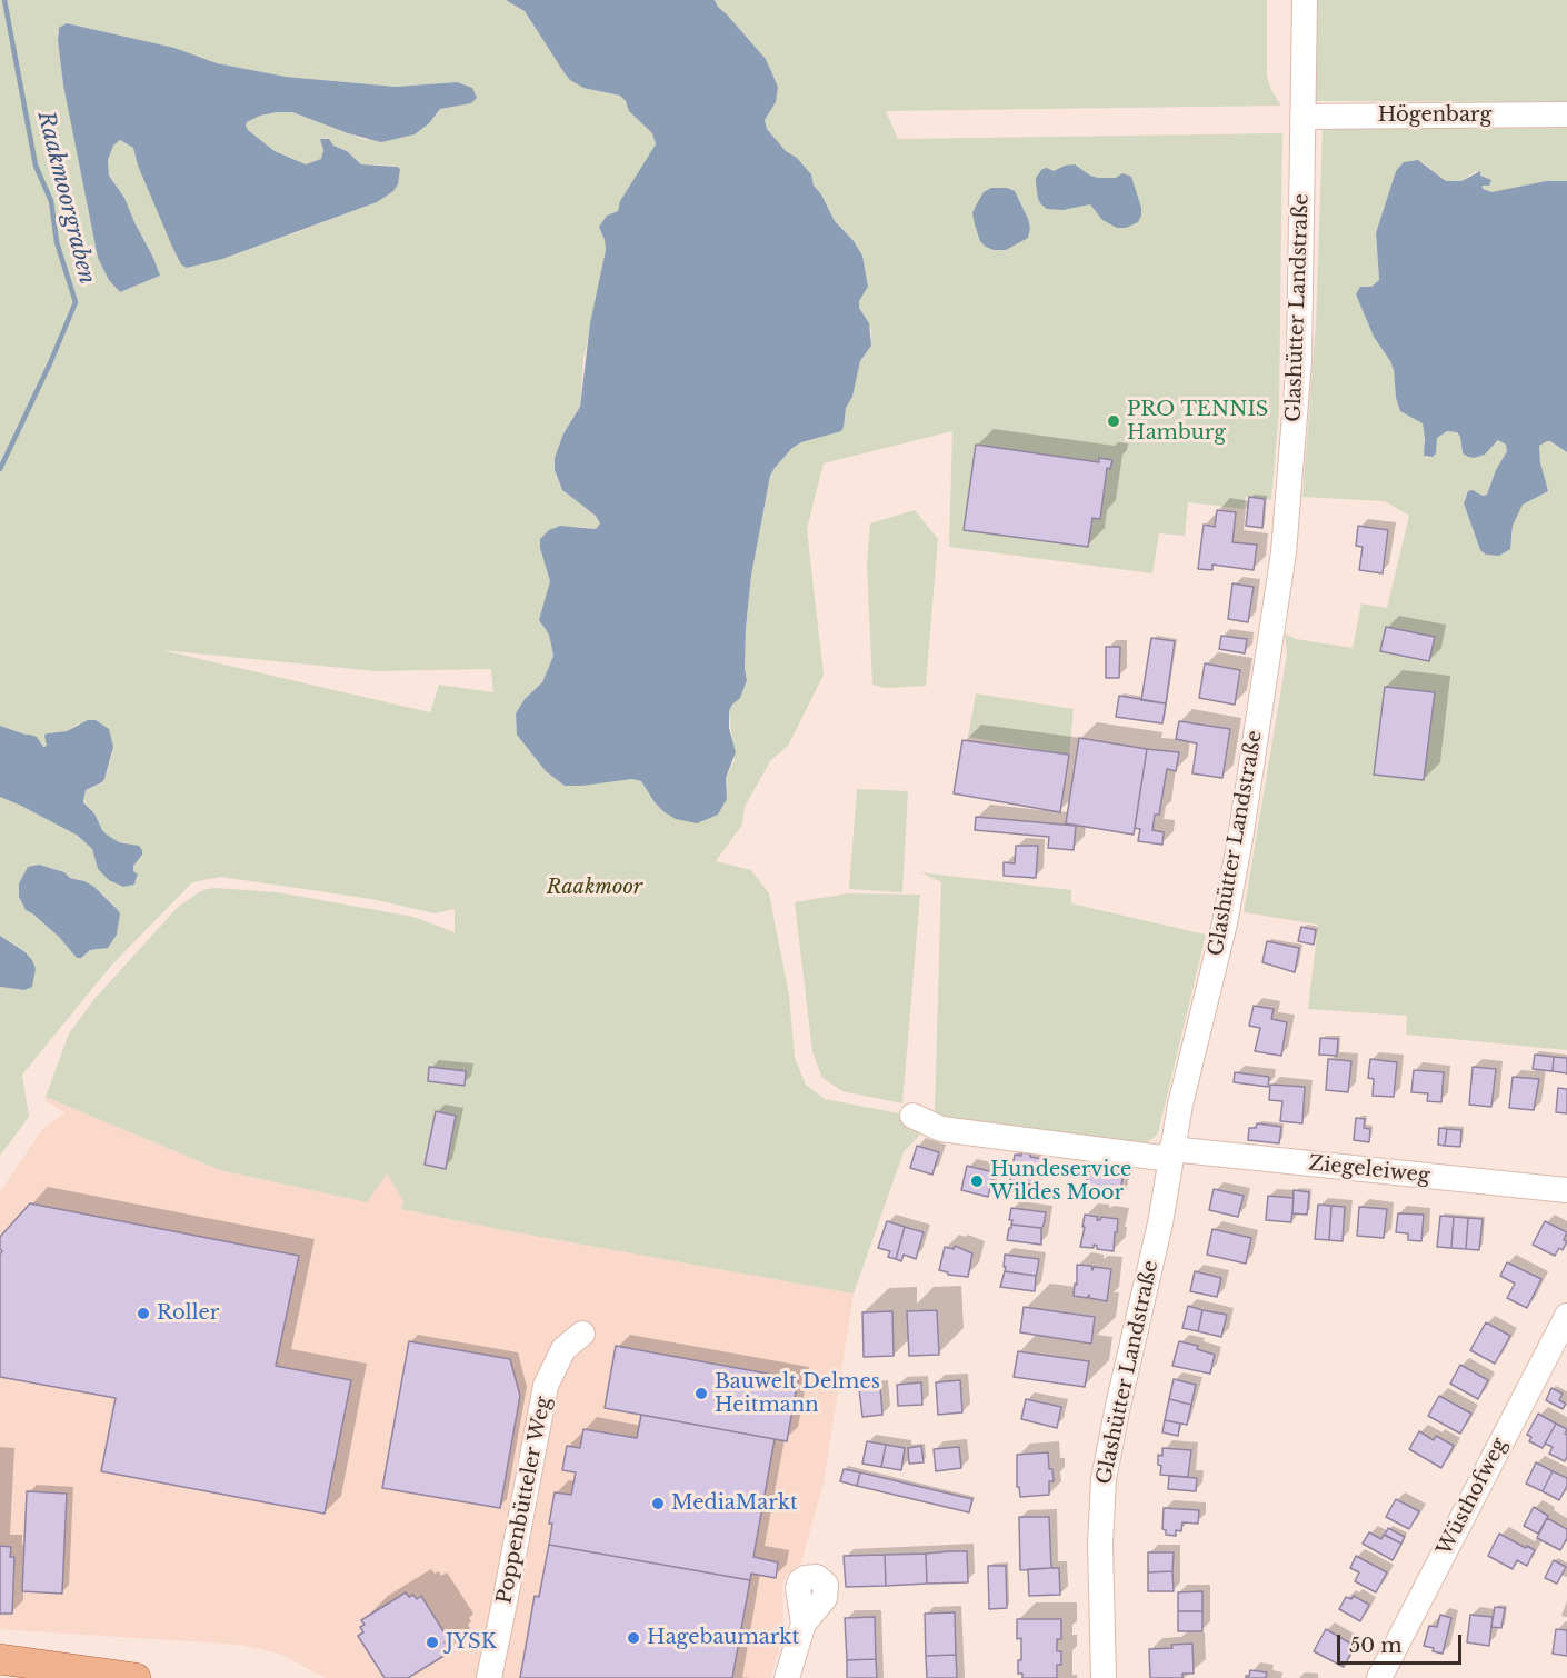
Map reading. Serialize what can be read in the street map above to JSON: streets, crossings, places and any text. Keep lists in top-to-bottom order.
{
  "streets": {
    "street": [
      "Högenbarg",
      "Glashütter Landstraße",
      "Ziegeleiweg",
      "Wüsthofweg",
      "Poppenbütteler Weg"
    ]
  },
  "crossings": [
    ["Högenbarg", "Glashütter Landstraße"],
    ["Glashütter Landstraße", "Ziegeleiweg"]
  ],
  "water": ["Raakmoorgraben"],
  "parks": ["Raakmoor"],
  "places": [
    "PRO TENNIS Hamburg",
    "Hundeservice Wildes Moor",
    "Roller",
    "Bauwelt Delmes Heitmann",
    "MediaMarkt",
    "Hagebaumarkt",
    "JYSK"
  ],
  "scale_bar": "50 m"
}
